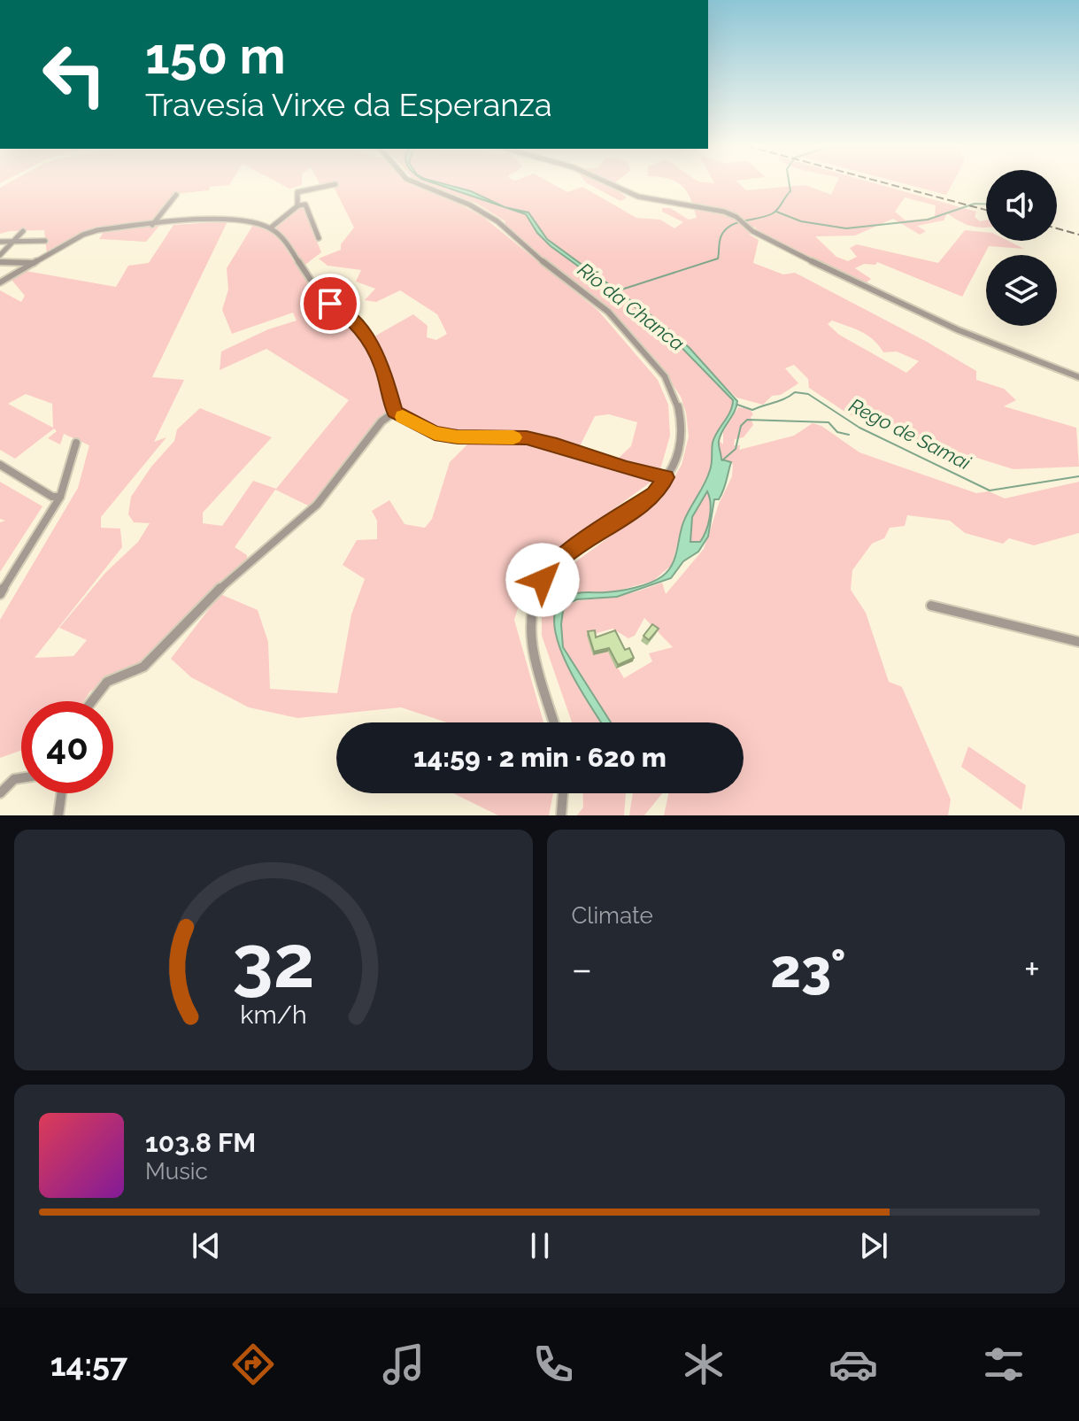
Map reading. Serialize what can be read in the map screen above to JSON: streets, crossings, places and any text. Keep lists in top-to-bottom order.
{
  "water": ["Río da Chanca", "Rego de Samai"],
  "page": {
    "turn": ["150 m", "Travesía Virxe da Esperanza"],
    "limit": "40",
    "trip": "14:59 · 2 min · 620 m",
    "tile": "Climate",
    "heat": ["−", "23°", "+"],
    "song": ["103.8 FM", "Music"],
    "tabs": "14:57",
    "gauge": ["32", "km/h"]
  }
}
